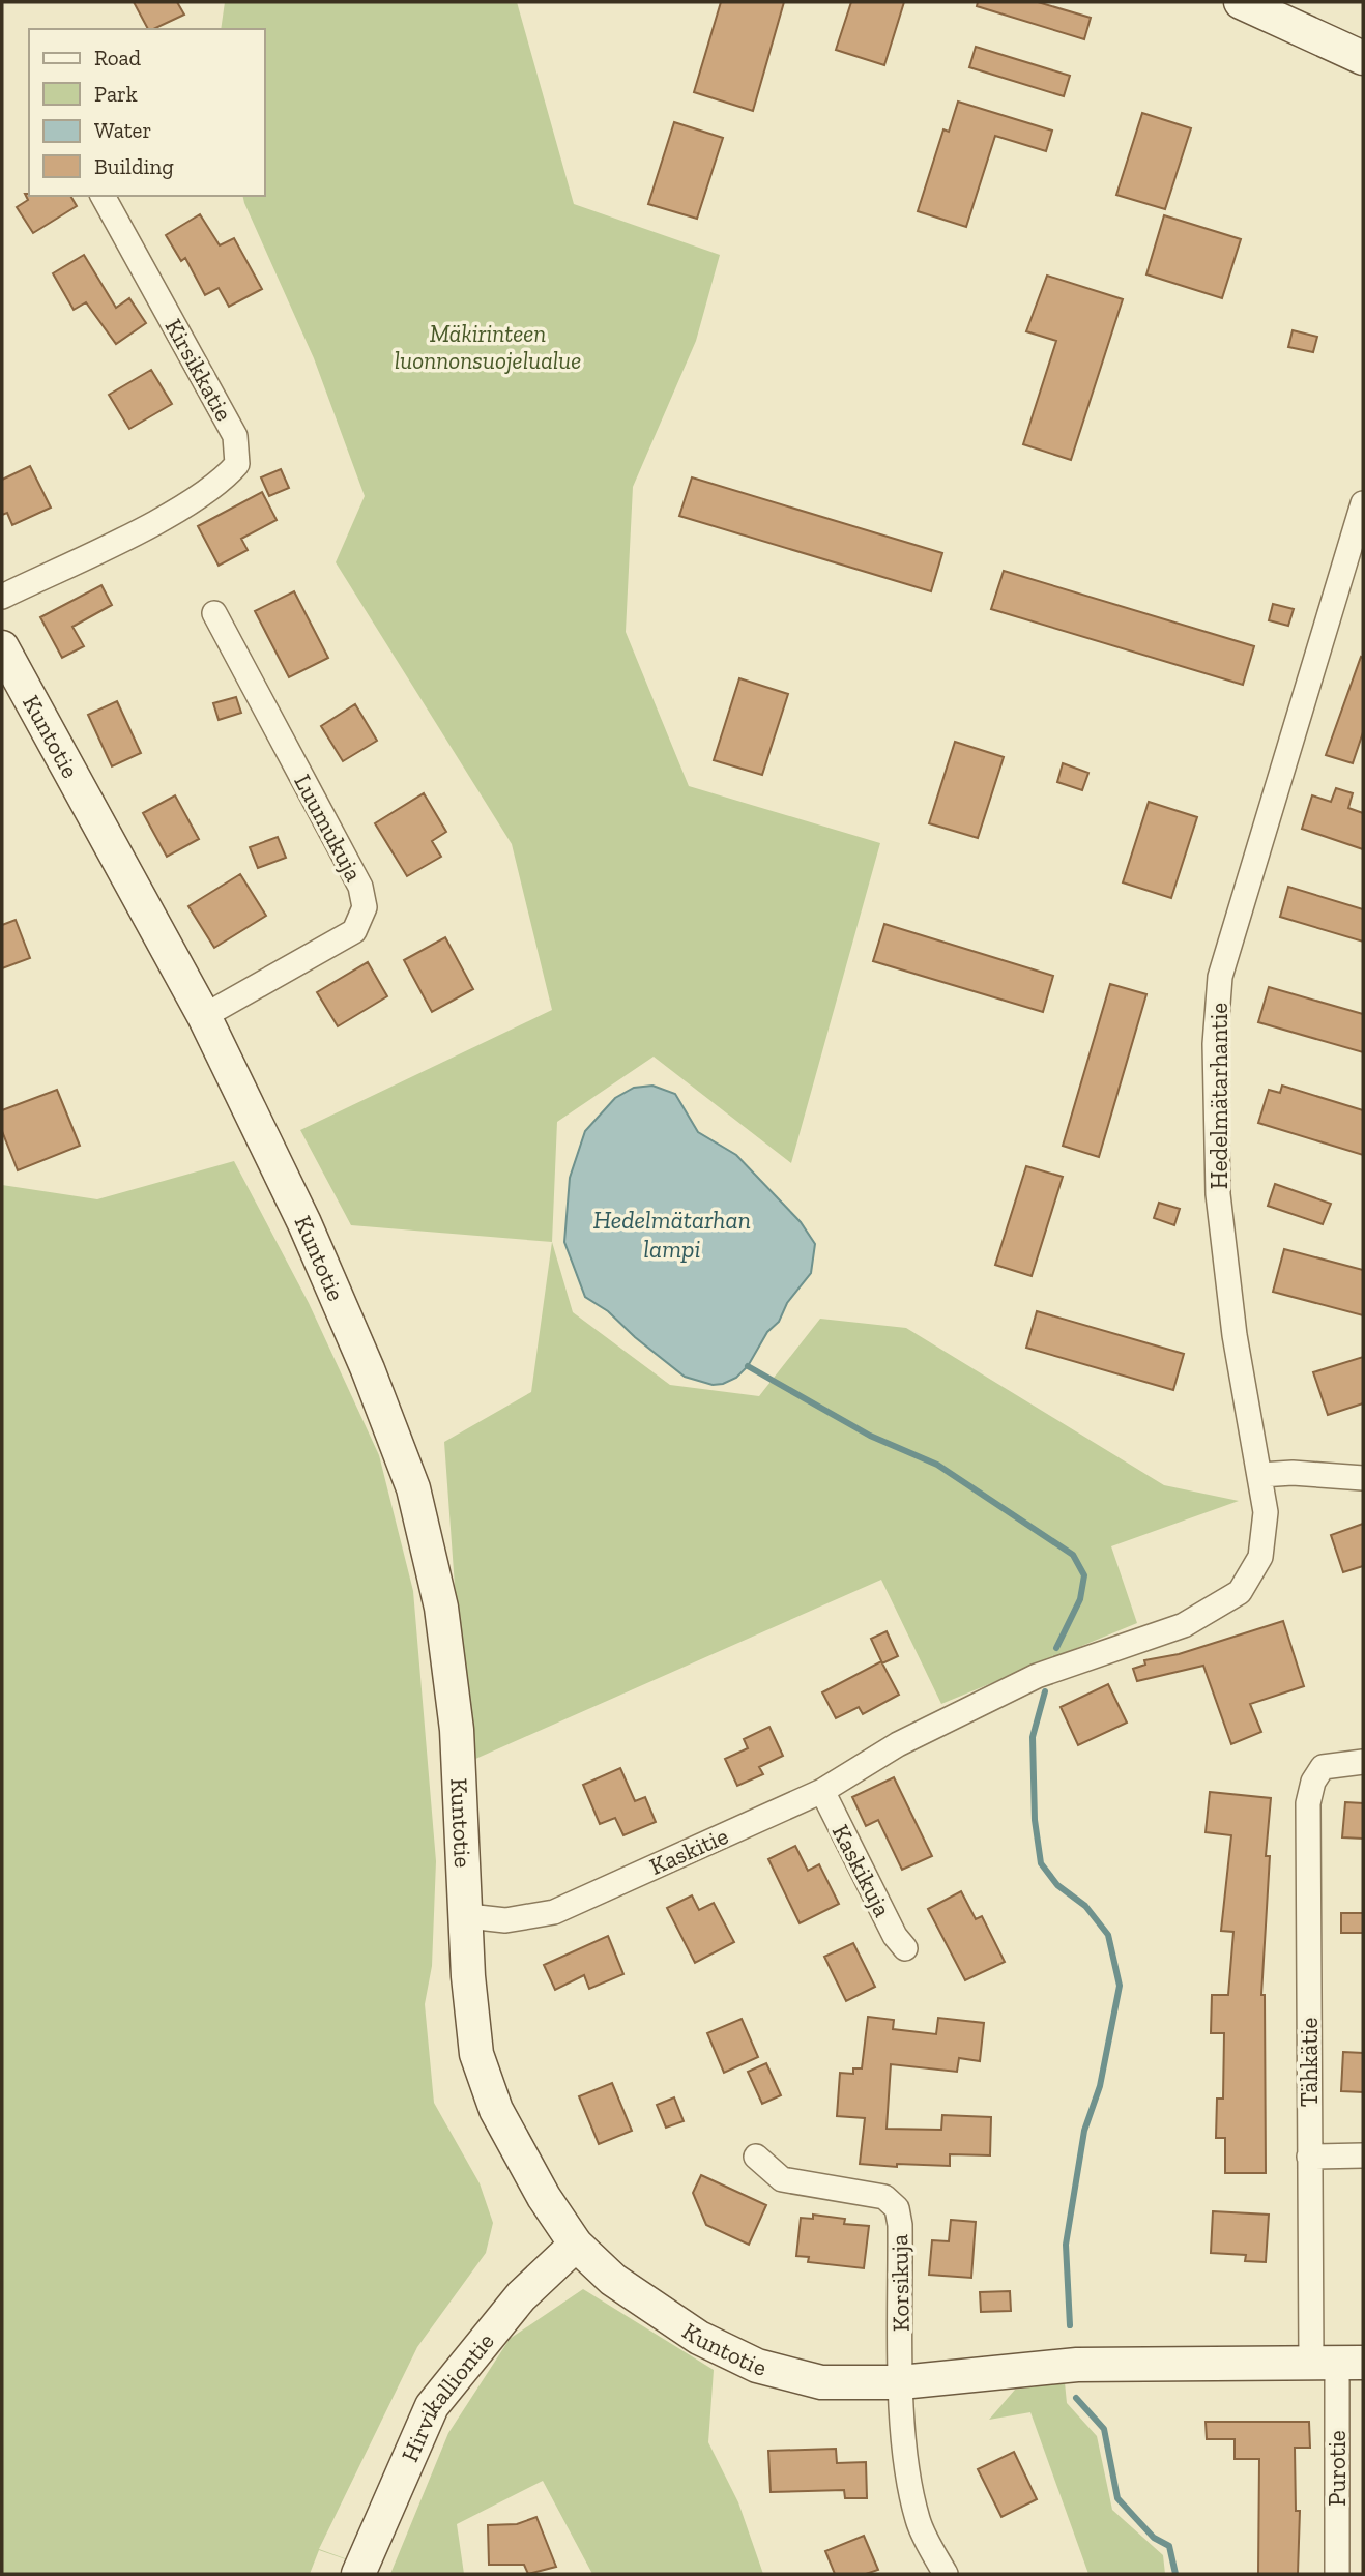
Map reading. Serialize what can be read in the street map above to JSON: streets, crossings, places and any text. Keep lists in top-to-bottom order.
{
  "streets": {
    "street": [
      "Kirsikkatie",
      "Kuntotie",
      "Luumukuja",
      "Hedelmätarhantie",
      "Kaskitie",
      "Kaskikuja",
      "Tähkätie",
      "Korsikuja",
      "Hirvikalliontie",
      "Purotie"
    ]
  },
  "crossings": [
    ["Kuntotie", "Luumukuja"],
    ["Kuntotie", "Kaskitie"],
    ["Kuntotie", "Tähkätie"],
    ["Kuntotie", "Korsikuja"],
    ["Kuntotie", "Hirvikalliontie"],
    ["Kuntotie", "Purotie"],
    ["Hedelmätarhantie", "Kaskitie"],
    ["Kaskitie", "Kaskikuja"],
    ["Tähkätie", "Purotie"]
  ],
  "water": ["Hedelmätarhan lampi"],
  "parks": ["Mäkirinteen luonnonsuojelualue"],
  "legend": [
    "Road",
    "Park",
    "Water",
    "Building"
  ]
}
